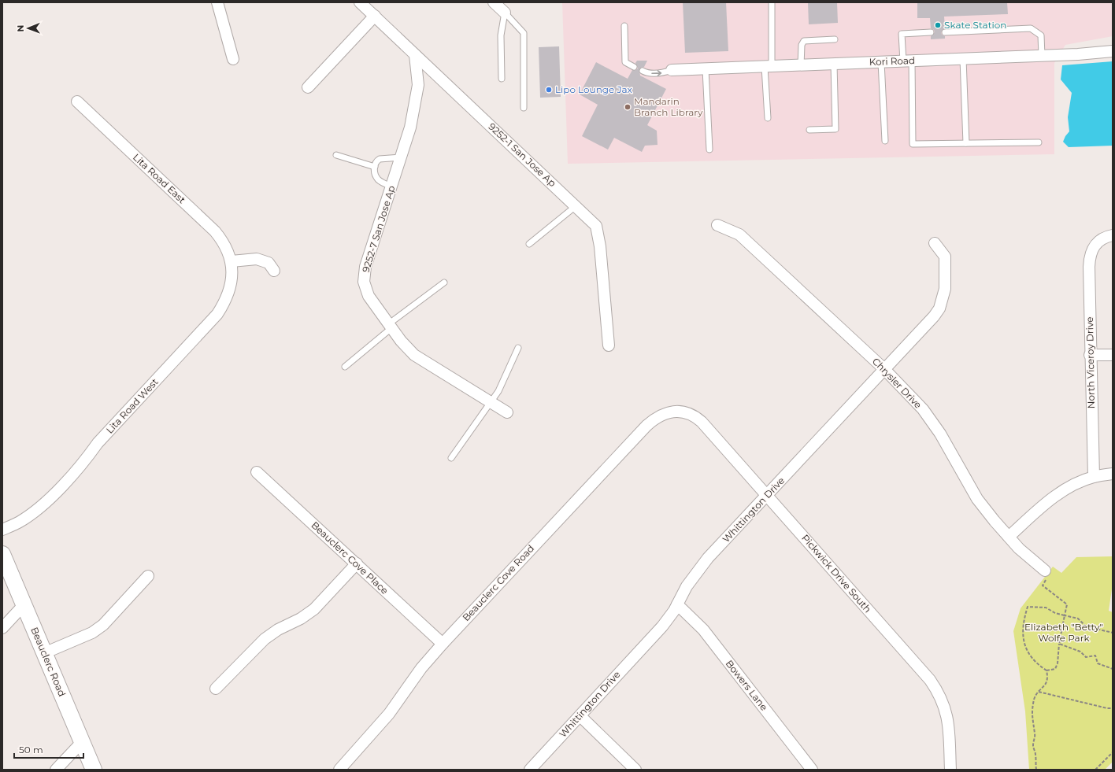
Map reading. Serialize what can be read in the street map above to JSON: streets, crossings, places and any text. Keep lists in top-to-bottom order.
{
  "streets": {
    "street": [
      "Kori Road",
      "9252-1 San Jose Ap",
      "Lita Road East",
      "9252-7 San Jose Ap",
      "North Viceroy Drive",
      "Chrysler Drive",
      "Lita Road West",
      "Whittington Drive",
      "Beauclerc Cove Place",
      "Pickwick Drive South",
      "Beauclerc Cove Road",
      "Beauclerc Road",
      "Bowers Lane"
    ]
  },
  "crossings": [
    ["9252-1 San Jose Ap", "9252-7 San Jose Ap"],
    ["Lita Road East", "Lita Road West"],
    ["Chrysler Drive", "Whittington Drive"],
    ["Whittington Drive", "Pickwick Drive South"],
    ["Whittington Drive", "Bowers Lane"],
    ["Beauclerc Cove Place", "Beauclerc Cove Road"],
    ["Pickwick Drive South", "Beauclerc Cove Road"]
  ],
  "parks": ["Elizabeth \"Betty\" Wolfe Park"],
  "places": ["Skate Station", "Lipo Lounge Jax", "Mandarin Branch Library"],
  "scale_bar": "50 m",
  "north": "left"
}
